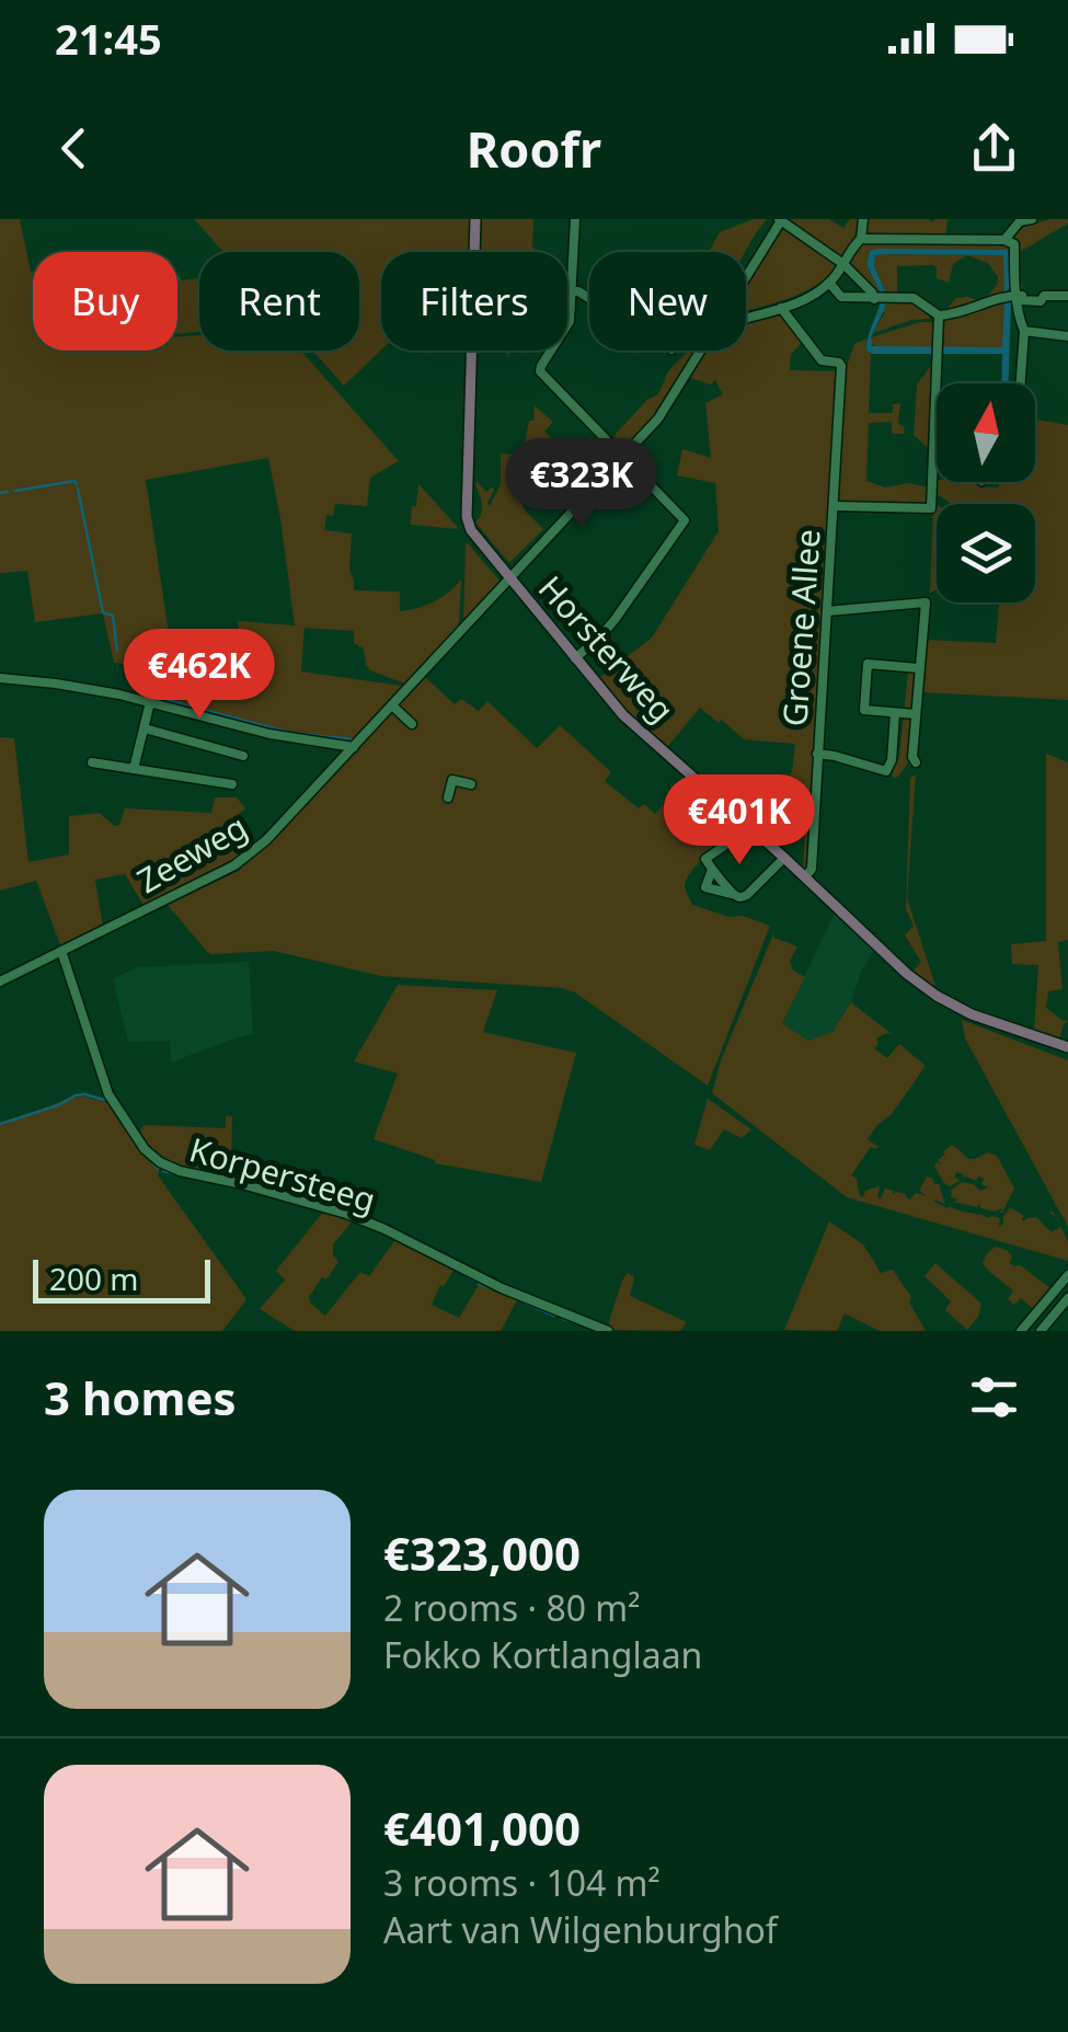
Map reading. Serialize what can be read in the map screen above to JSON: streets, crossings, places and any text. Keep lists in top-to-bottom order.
{
  "streets": {
    "main road": ["Horsterweg"],
    "street": ["Groene Allee", "Zeeweg", "Korpersteeg"]
  },
  "crossings": [
    ["Groene Allee", "Horsterweg"],
    ["Horsterweg", "Zeeweg"],
    ["Zeeweg", "Korpersteeg"]
  ],
  "scale_bar": "200 m",
  "north": "top",
  "page": {
    "status": "21:45",
    "header": "Roofr",
    "chip": [
      "Buy",
      "Rent",
      "Filters",
      "New"
    ],
    "price": ["€323K", "€462K", "€401K"],
    "scale": "200 m",
    "heading": "3 homes",
    "list": [
      {
        "name": "€323,000",
        "note": "2 rooms · 80 m² · Fokko Kortlanglaan"
      },
      {
        "name": "€401,000",
        "note": "3 rooms · 104 m² · Aart van Wilgenburghof"
      }
    ]
  }
}
